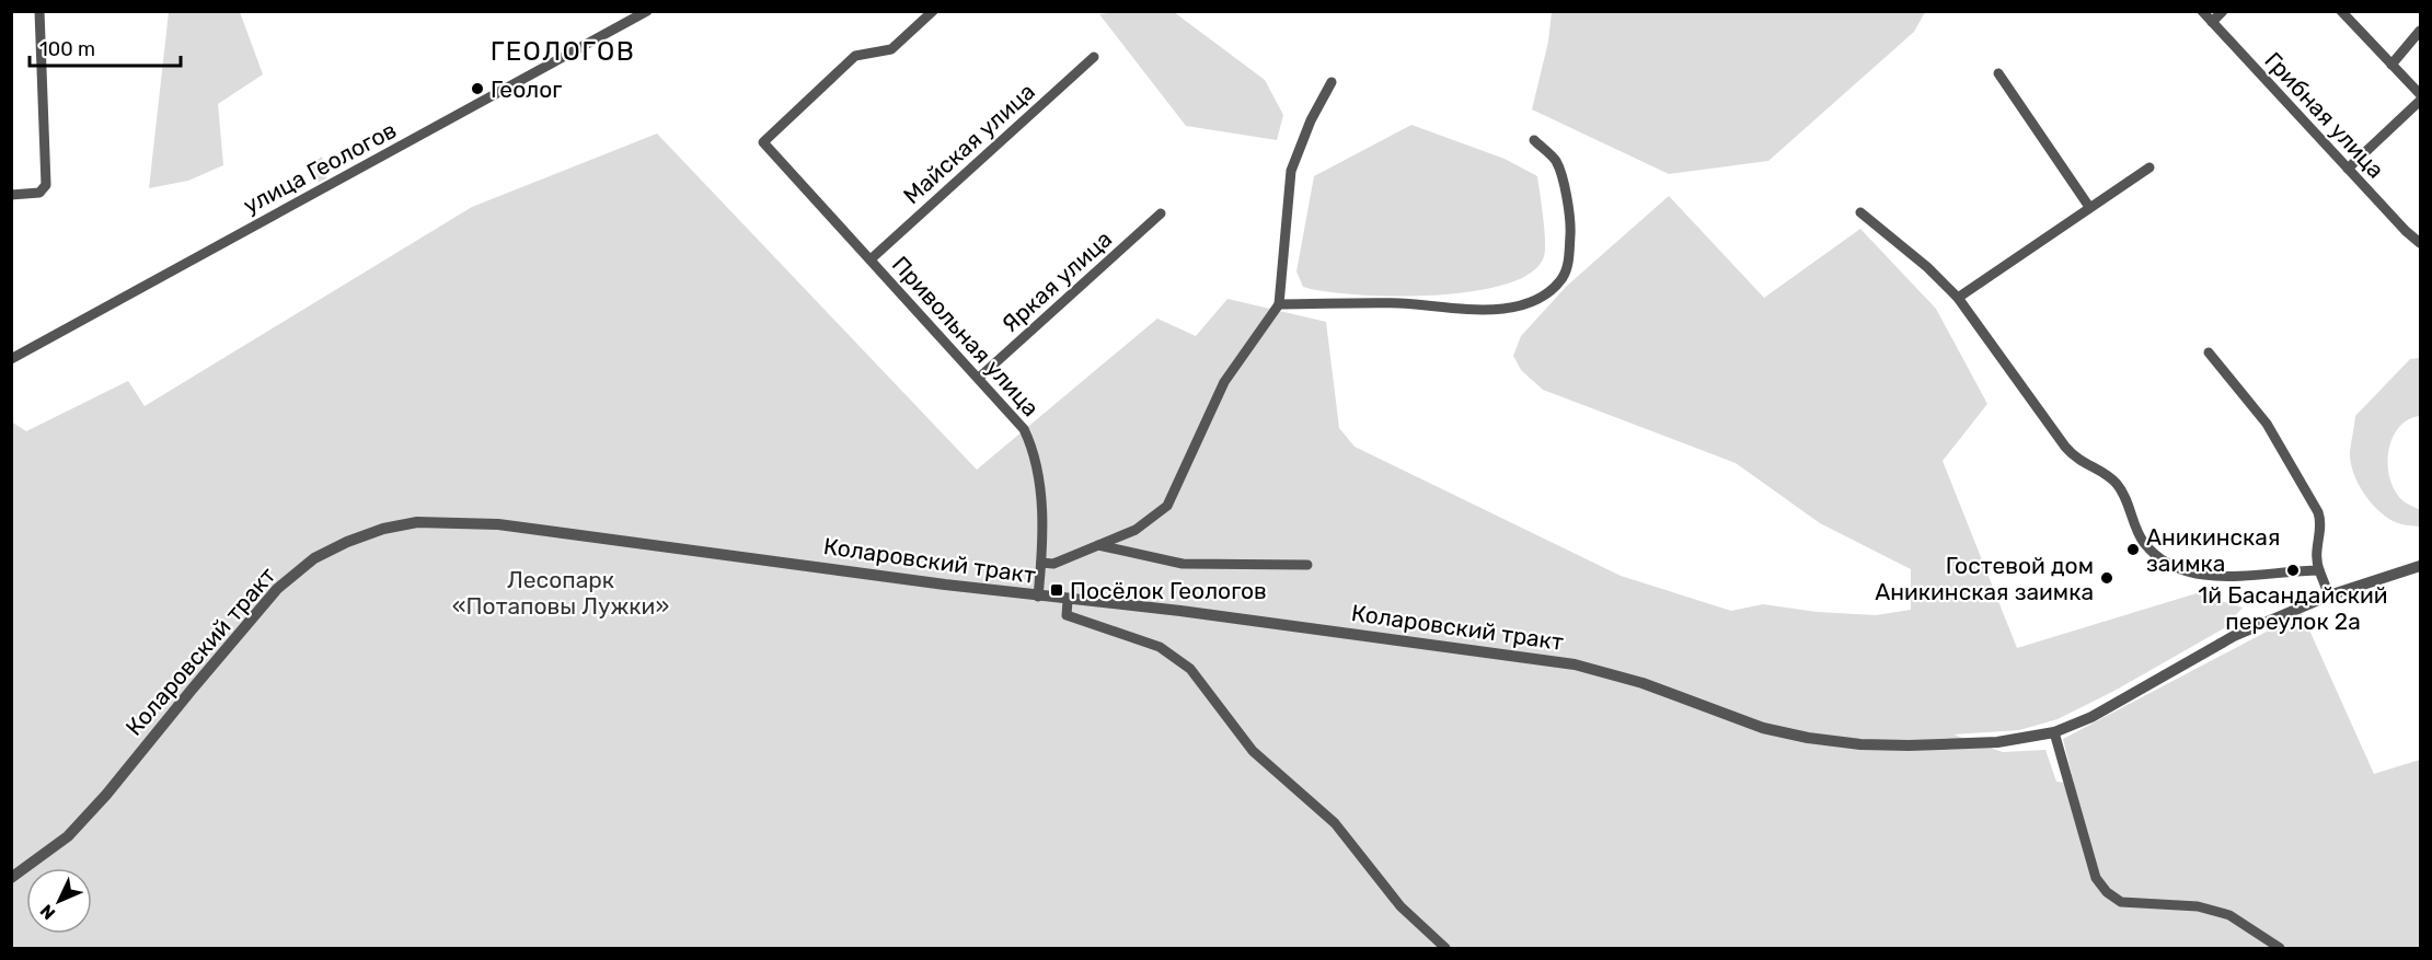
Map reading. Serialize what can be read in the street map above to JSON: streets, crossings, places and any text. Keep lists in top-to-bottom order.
{
  "streets": {
    "street": [
      "Грибная улица",
      "Майская улица",
      "улица Геологов",
      "Яркая улица",
      "Привольная улица",
      "Коларовский тракт"
    ]
  },
  "crossings": [
    ["Майская улица", "Привольная улица"],
    ["Яркая улица", "Привольная улица"],
    ["Привольная улица", "Коларовский тракт"]
  ],
  "districts": ["ГЕОЛОГОВ"],
  "parks": ["Лесопарк «Потаповы Лужки»"],
  "places": {
    "other": [
      "Геолог",
      "Аникинская заимка",
      "1й Басандайский переулок 2а",
      "Гостевой дом Аникинская заимка"
    ],
    "transit": ["Посёлок Геологов"]
  },
  "scale_bar": "100 m",
  "north": "bottom left"
}
